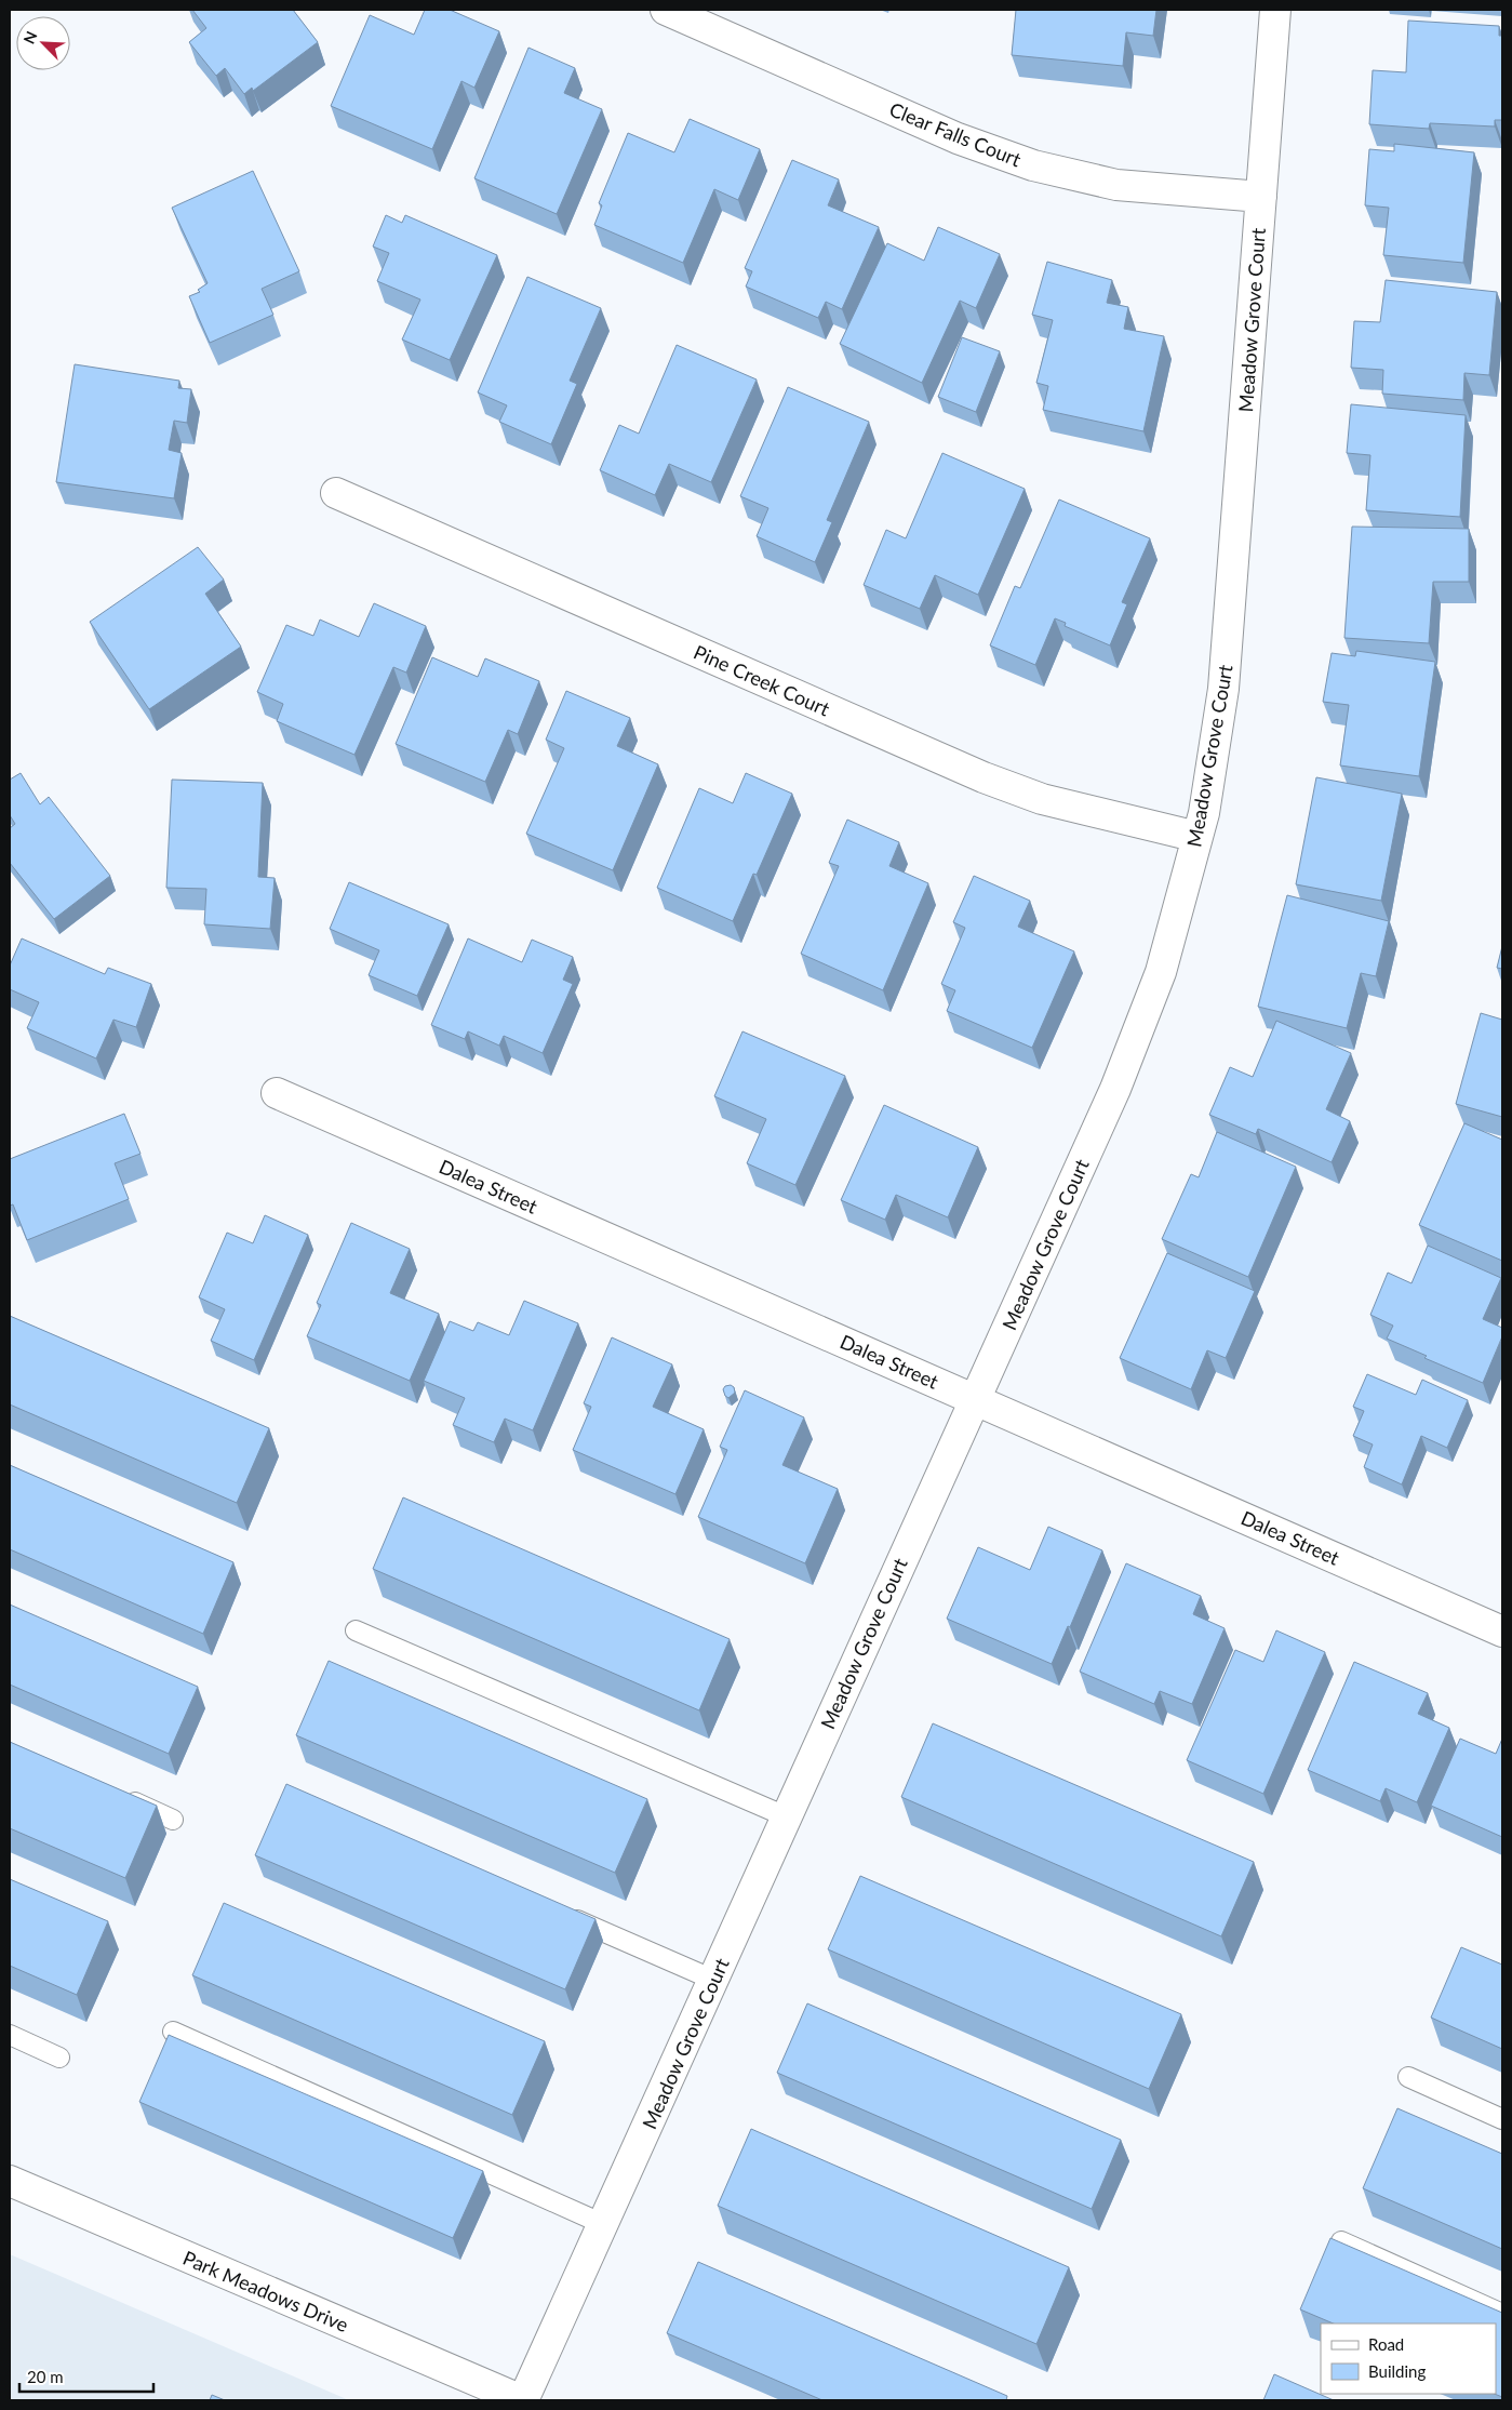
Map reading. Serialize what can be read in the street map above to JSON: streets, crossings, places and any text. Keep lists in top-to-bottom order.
{
  "streets": {
    "street": [
      "Clear Falls Court",
      "Meadow Grove Court",
      "Pine Creek Court",
      "Dalea Street",
      "Park Meadows Drive"
    ]
  },
  "crossings": [
    ["Clear Falls Court", "Meadow Grove Court"],
    ["Meadow Grove Court", "Pine Creek Court"],
    ["Meadow Grove Court", "Dalea Street"],
    ["Meadow Grove Court", "Park Meadows Drive"]
  ],
  "legend": ["Road", "Building"],
  "scale_bar": "20 m",
  "north": "top left"
}
